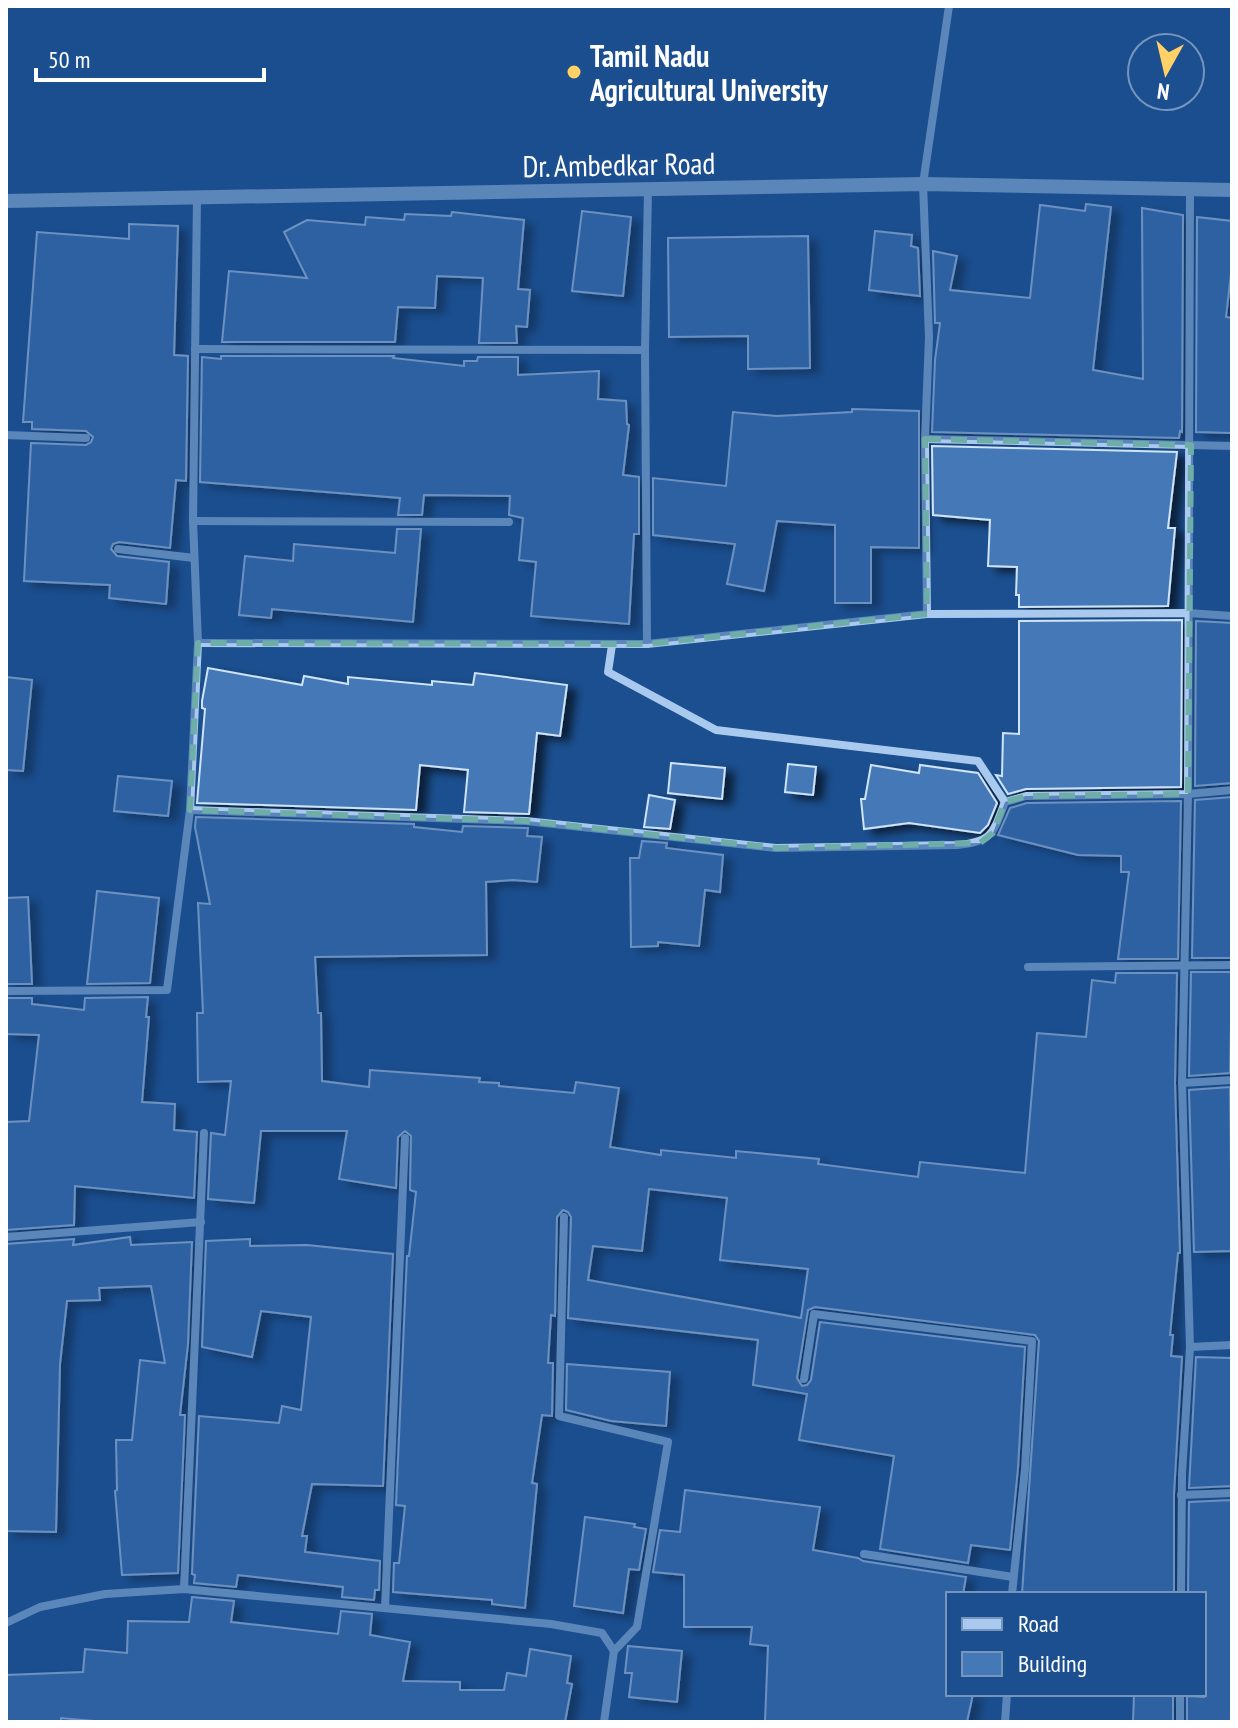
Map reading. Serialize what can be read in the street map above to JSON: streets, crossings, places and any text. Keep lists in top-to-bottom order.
{
  "streets": {
    "street": ["Dr. Ambedkar Road"]
  },
  "places": ["Tamil Nadu Agricultural University"],
  "legend": ["Road", "Building"],
  "scale_bar": "50 m",
  "north": "bottom"
}
